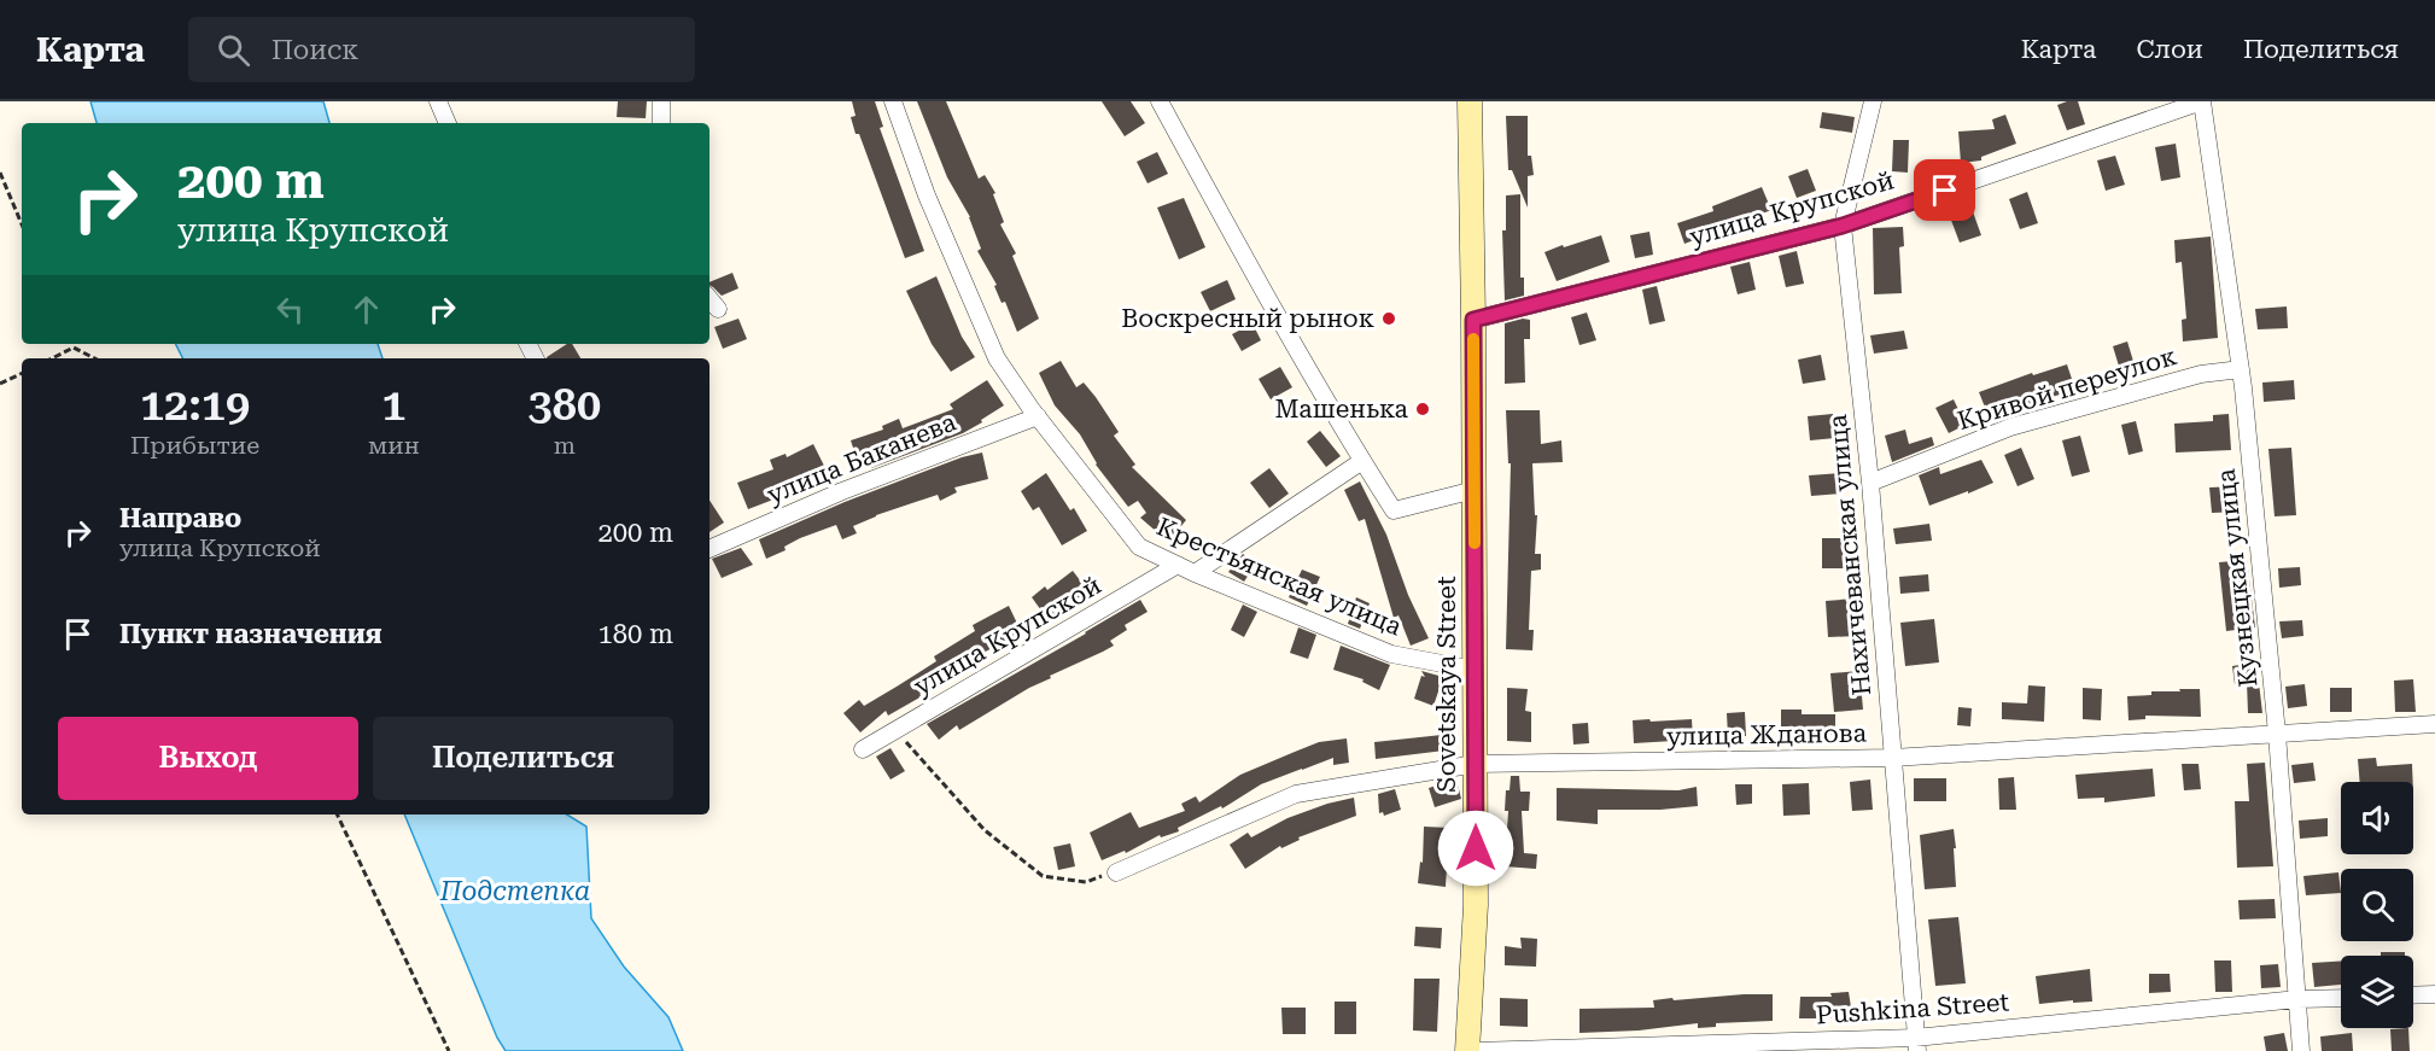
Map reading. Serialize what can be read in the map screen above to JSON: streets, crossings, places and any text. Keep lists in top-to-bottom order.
{
  "streets": {
    "street": [
      "улица Крупской",
      "Кривой переулок",
      "улица Баканева",
      "Нахичеванская улица",
      "Крестьянская улица",
      "Кузнецкая улица",
      "Sovetskaya Street",
      "улица Жданова",
      "Pushkina Street"
    ]
  },
  "crossings": [
    ["улица Крупской", "Нахичеванская улица"],
    ["улица Крупской", "Крестьянская улица"],
    ["улица Крупской", "Кузнецкая улица"],
    ["улица Крупской", "Sovetskaya Street"],
    ["Кривой переулок", "Нахичеванская улица"],
    ["Кривой переулок", "Кузнецкая улица"],
    ["улица Баканева", "Крестьянская улица"],
    ["Нахичеванская улица", "улица Жданова"],
    ["Нахичеванская улица", "Pushkina Street"],
    ["Крестьянская улица", "Sovetskaya Street"],
    ["Кузнецкая улица", "улица Жданова"],
    ["Кузнецкая улица", "Pushkina Street"],
    ["Sovetskaya Street", "улица Жданова"]
  ],
  "water": ["Подстепка"],
  "places": ["Воскресный рынок", "Машенька"],
  "page": {
    "header": "Карта",
    "search": "Поиск",
    "nav": ["Карта", "Слои", "Поделиться"],
    "turn": ["200 m", "улица Крупской"],
    "eta": [
      "12:19",
      "Прибытие",
      "1",
      "мин",
      "380",
      "m"
    ],
    "list": [
      {
        "name": "Направо",
        "note": "улица Крупской",
        "value": "200 m"
      },
      {
        "name": "Пункт назначения",
        "value": "180 m"
      }
    ],
    "buttons": ["Выход", "Поделиться"]
  }
}
